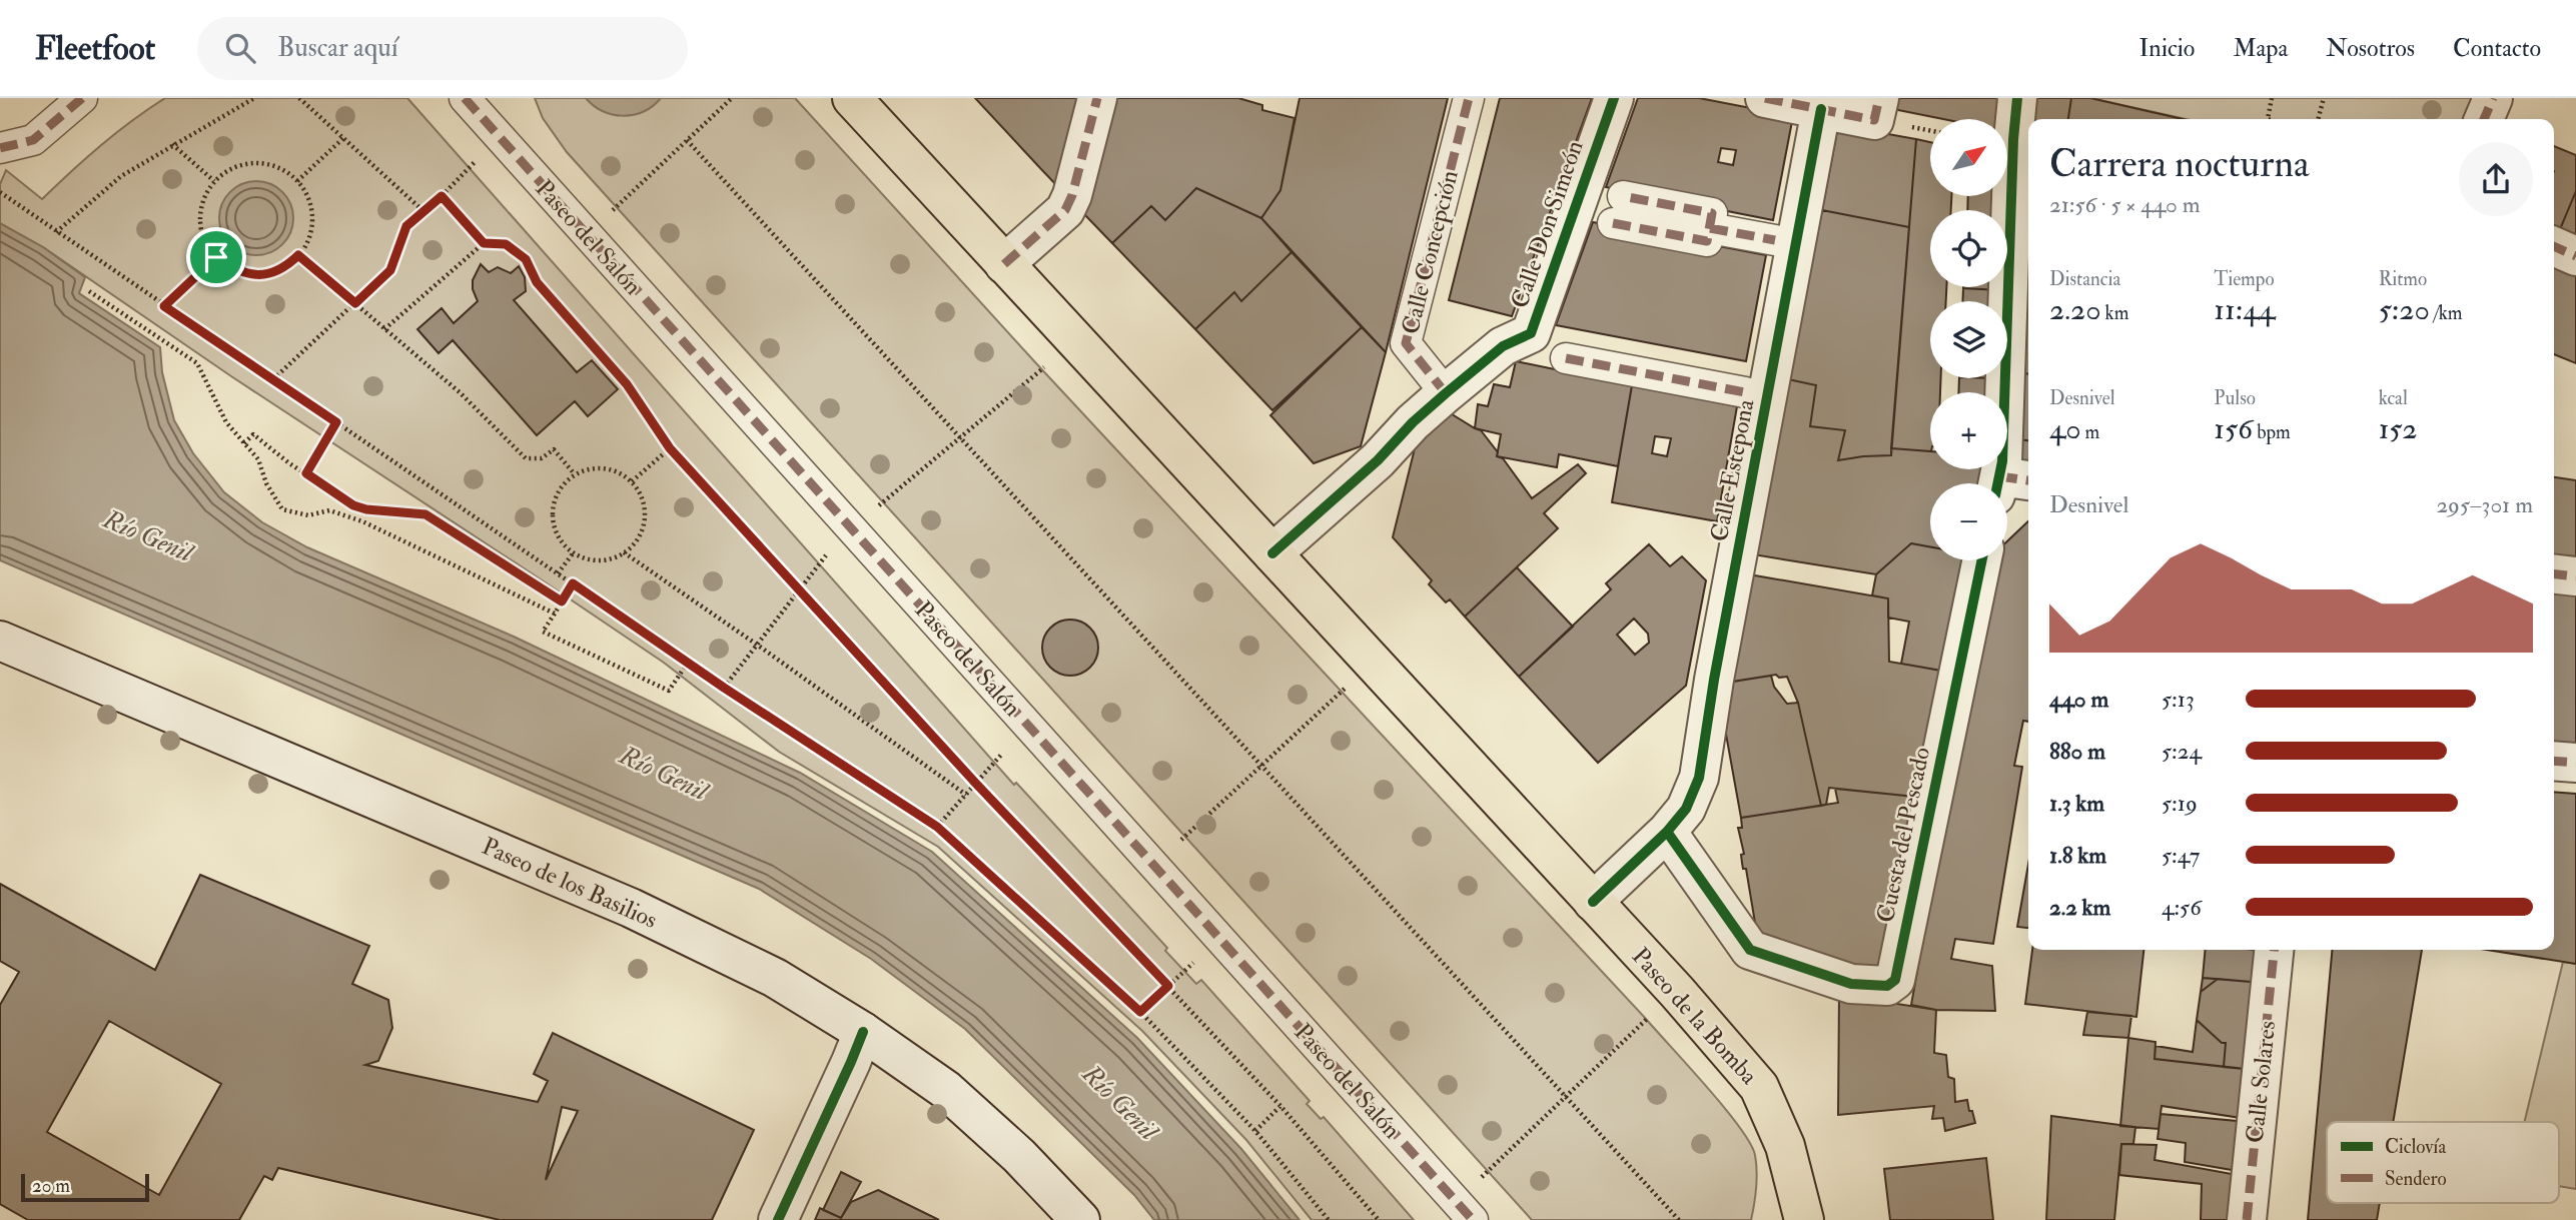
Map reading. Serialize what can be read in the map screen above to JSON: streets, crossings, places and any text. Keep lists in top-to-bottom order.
{
  "streets": {
    "main road": ["Paseo de la Bomba"],
    "street": [
      "Calle Don Simeón",
      "Paseo del Salón",
      "Calle Concepción",
      "Calle Estepona",
      "Cuesta del Pescado",
      "Paseo de los Basilios",
      "Calle Solares"
    ]
  },
  "crossings": [
    ["Calle Don Simeón", "Calle Concepción"],
    ["Calle Estepona", "Cuesta del Pescado"],
    ["Calle Estepona", "Paseo de la Bomba"]
  ],
  "water": ["Río Genil"],
  "legend": ["Ciclovía", "Sendero"],
  "scale_bar": "20 m",
  "north": "top right",
  "page": {
    "header": "Fleetfoot",
    "search": "Buscar aquí",
    "nav": [
      "Inicio",
      "Mapa",
      "Nosotros",
      "Contacto"
    ],
    "map_buttons": ["+", "−"],
    "heading": ["Carrera nocturna", "21:56 · 5 × 440 m"],
    "stats": [
      ["Distancia", "2.20 km"],
      ["Tiempo", "11:44"],
      ["Ritmo", "5:20 /km"],
      ["Desnivel", "40 m"],
      ["Pulso", "156 bpm"],
      ["kcal", "152"]
    ],
    "chart": ["Desnivel", "295–301 m"],
    "list": [
      {
        "name": "440 m",
        "note": "5:13"
      },
      {
        "name": "880 m",
        "note": "5:24"
      },
      {
        "name": "1.3 km",
        "note": "5:19"
      },
      {
        "name": "1.8 km",
        "note": "5:47"
      },
      {
        "name": "2.2 km",
        "note": "4:56"
      }
    ],
    "scale": "20 m"
  }
}
